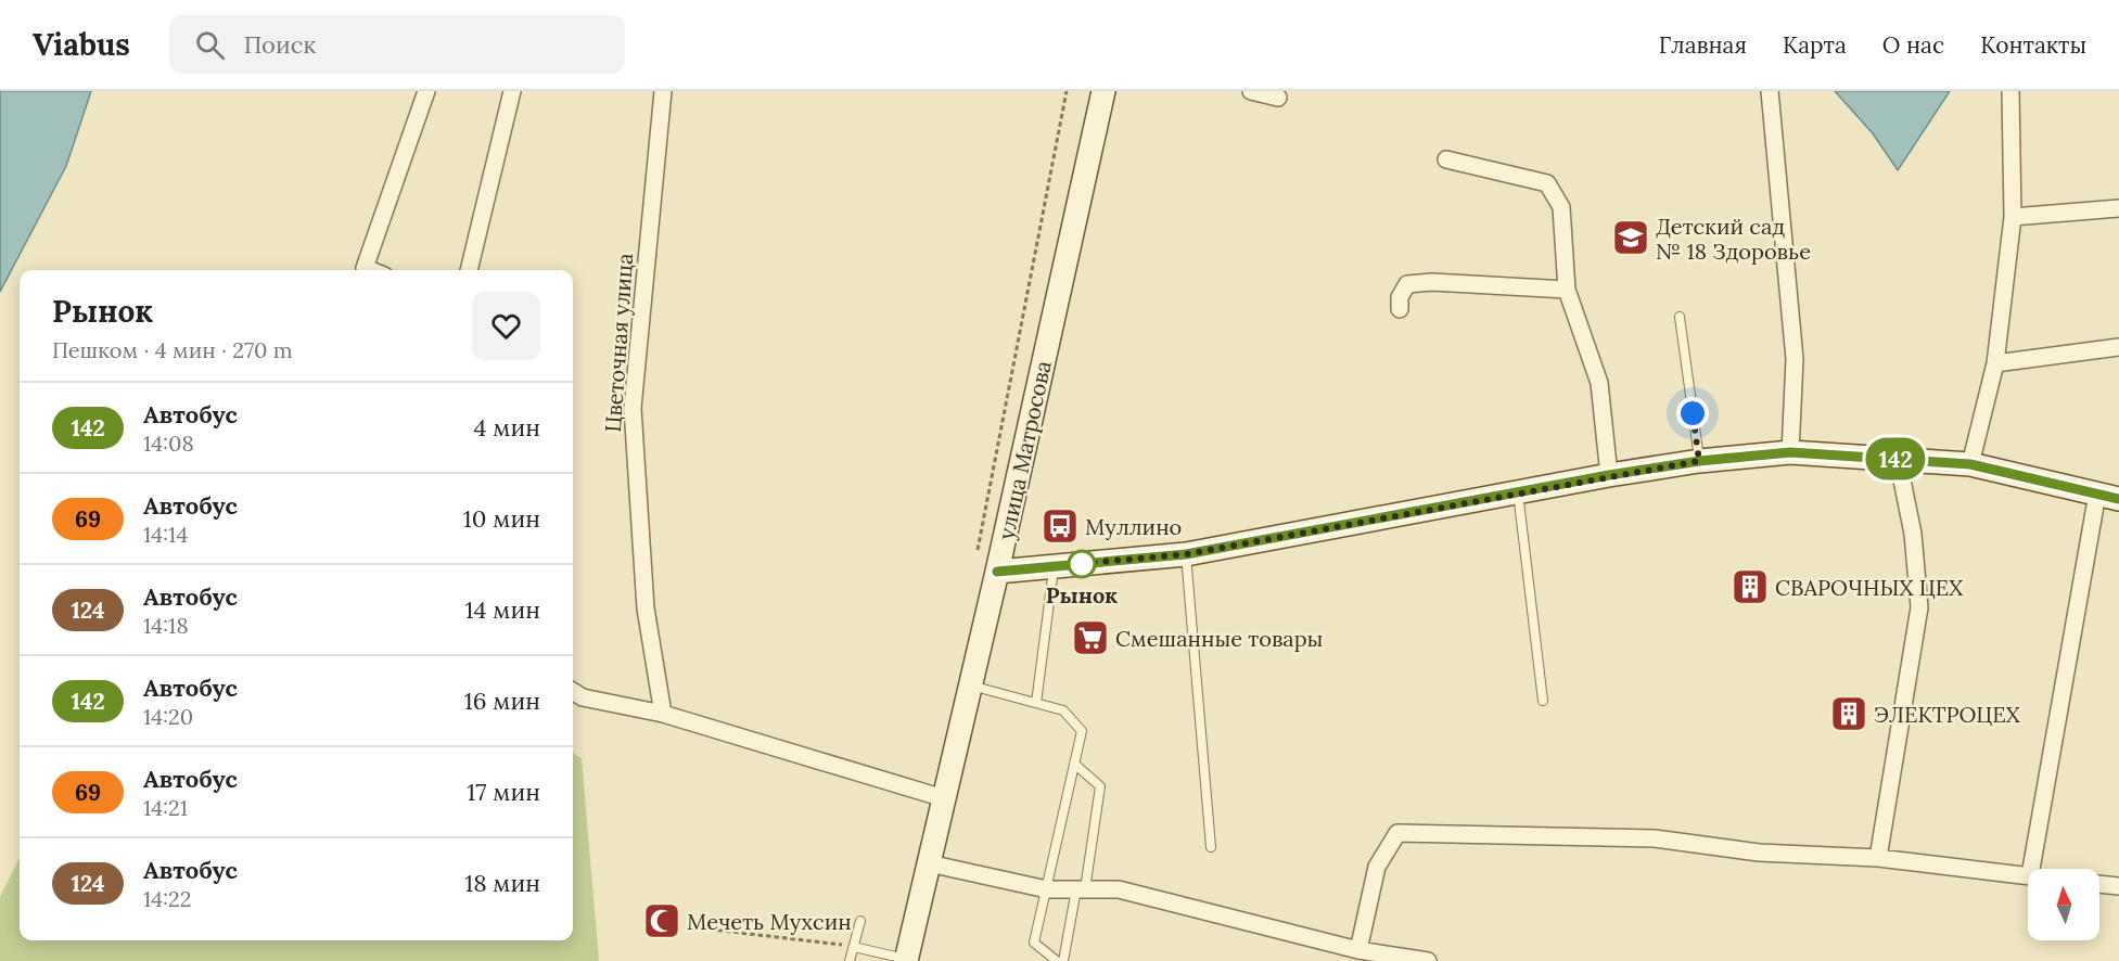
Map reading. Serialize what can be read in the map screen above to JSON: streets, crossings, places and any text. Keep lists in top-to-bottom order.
{
  "streets": {
    "street": ["Цветочная улица", "улица Матросова"]
  },
  "places": {
    "school or university": ["Детский сад № 18 Здоровье"],
    "bus stop": ["Муллино"],
    "other": ["Рынок"],
    "building": ["СВАРОЧНЫХ ЦЕХ", "ЭЛЕКТРОЦЕХ"],
    "supermarket": ["Смешанные товары"],
    "mosque": ["Мечеть Мухсин"]
  },
  "lines": ["bus line 142"],
  "north": "top",
  "page": {
    "header": "Viabus",
    "search": "Поиск",
    "nav": [
      "Главная",
      "Карта",
      "О нас",
      "Контакты"
    ],
    "on_map": "142",
    "heading": ["Рынок", "Пешком · 4 мин · 270 m"],
    "list": [
      {
        "mark": "142",
        "name": "Автобус",
        "note": "14:08",
        "value": "4 мин"
      },
      {
        "mark": "69",
        "name": "Автобус",
        "note": "14:14",
        "value": "10 мин"
      },
      {
        "mark": "124",
        "name": "Автобус",
        "note": "14:18",
        "value": "14 мин"
      },
      {
        "mark": "142",
        "name": "Автобус",
        "note": "14:20",
        "value": "16 мин"
      },
      {
        "mark": "69",
        "name": "Автобус",
        "note": "14:21",
        "value": "17 мин"
      },
      {
        "mark": "124",
        "name": "Автобус",
        "note": "14:22",
        "value": "18 мин"
      }
    ]
  }
}
